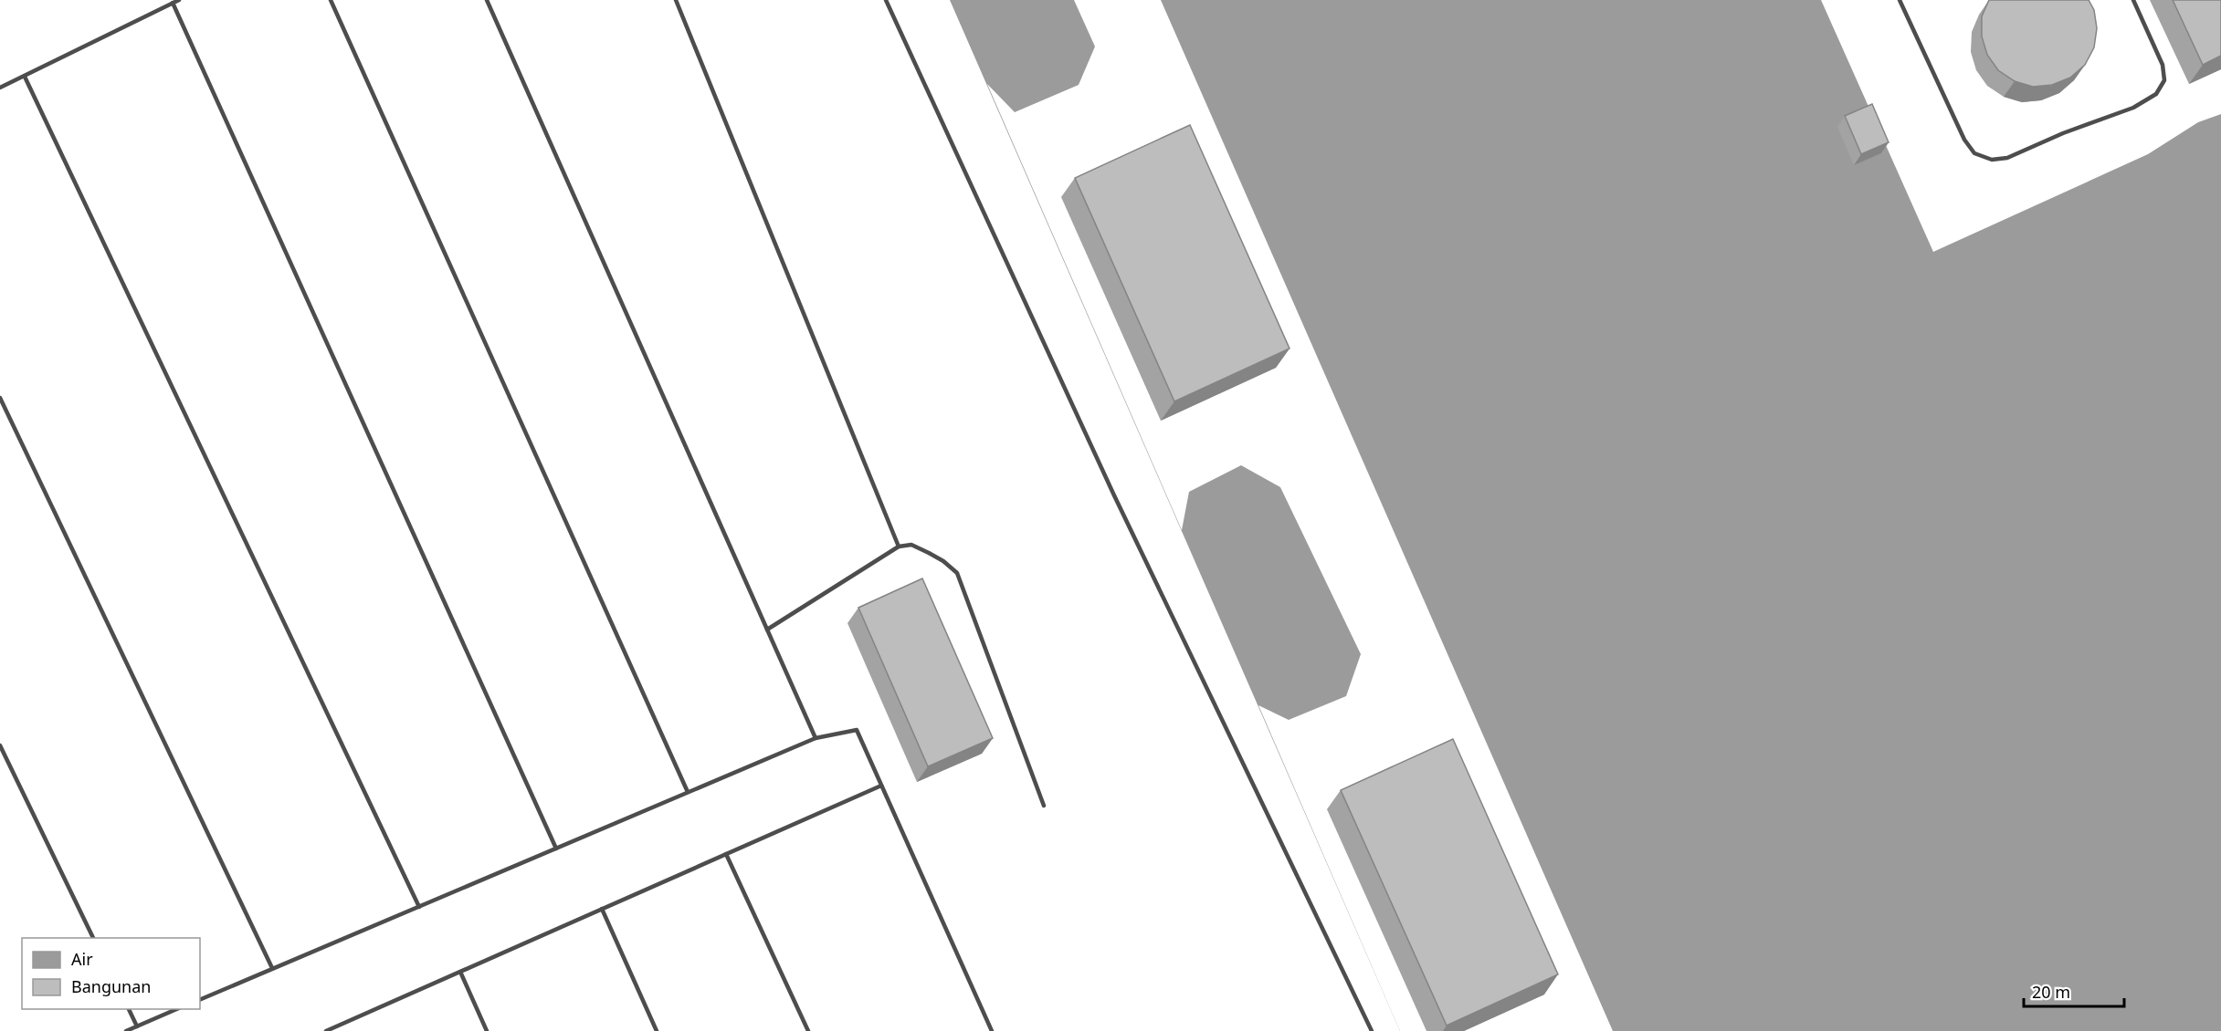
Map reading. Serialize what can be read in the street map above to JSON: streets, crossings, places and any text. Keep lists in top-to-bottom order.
{
  "legend": ["Air", "Bangunan"],
  "scale_bar": "20 m"
}
